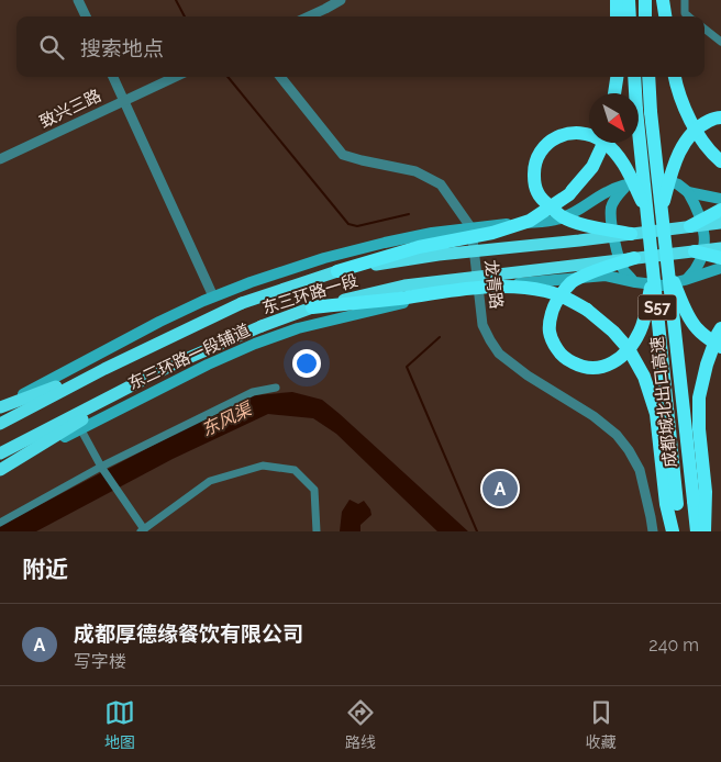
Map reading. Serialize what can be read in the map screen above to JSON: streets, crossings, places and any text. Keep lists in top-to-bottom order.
{
  "streets": {
    "highway": ["东三环路一段", "S57", "成都城北出口高速"],
    "main road": ["东三环路一段辅道"],
    "street": ["致兴三路", "龙青路"]
  },
  "crossings": [
    ["龙青路", "东三环路一段辅道"]
  ],
  "water": ["东风渠"],
  "north": "bottom right",
  "page": {
    "search": "搜索地点",
    "pins": "A",
    "heading": "附近",
    "list": [
      {
        "mark": "A",
        "name": "成都厚德缘餐饮有限公司",
        "note": "写字楼",
        "value": "240 m"
      }
    ],
    "nav": ["地图", "路线", "收藏"]
  }
}
